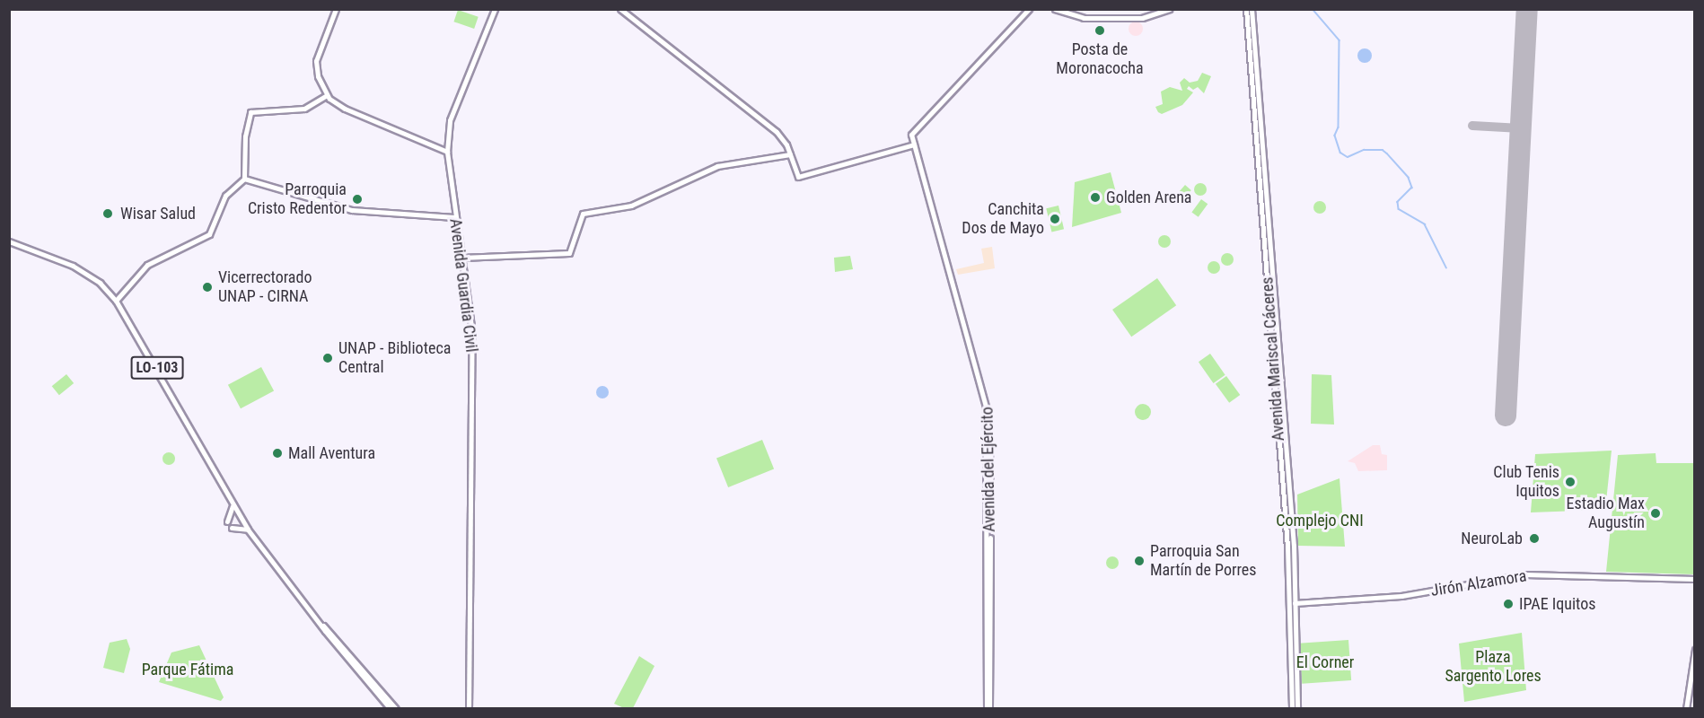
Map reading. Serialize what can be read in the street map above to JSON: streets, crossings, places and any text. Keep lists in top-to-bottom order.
{
  "streets": {
    "main road": [
      "Avenida Guardia Civil",
      "Avenida Mariscal Cáceres",
      "LO-103",
      "Avenida del Ejército",
      "Jirón Alzamora"
    ]
  },
  "crossings": [
    ["Avenida Mariscal Cáceres", "Jirón Alzamora"]
  ],
  "parks": [
    "Complejo CNI",
    "Plaza Sargento Lores",
    "El Corner",
    "Parque Fátima"
  ],
  "places": [
    "Posta de Moronacocha",
    "Golden Arena",
    "Parroquia Cristo Redentor",
    "Wisar Salud",
    "Canchita Dos de Mayo",
    "Vicerrectorado UNAP - CIRNA",
    "UNAP - Biblioteca Central",
    "Mall Aventura",
    "Club Tenis Iquitos",
    "Estadio Max Augustín",
    "NeuroLab",
    "Parroquia San Martín de Porres",
    "IPAE Iquitos"
  ]
}
